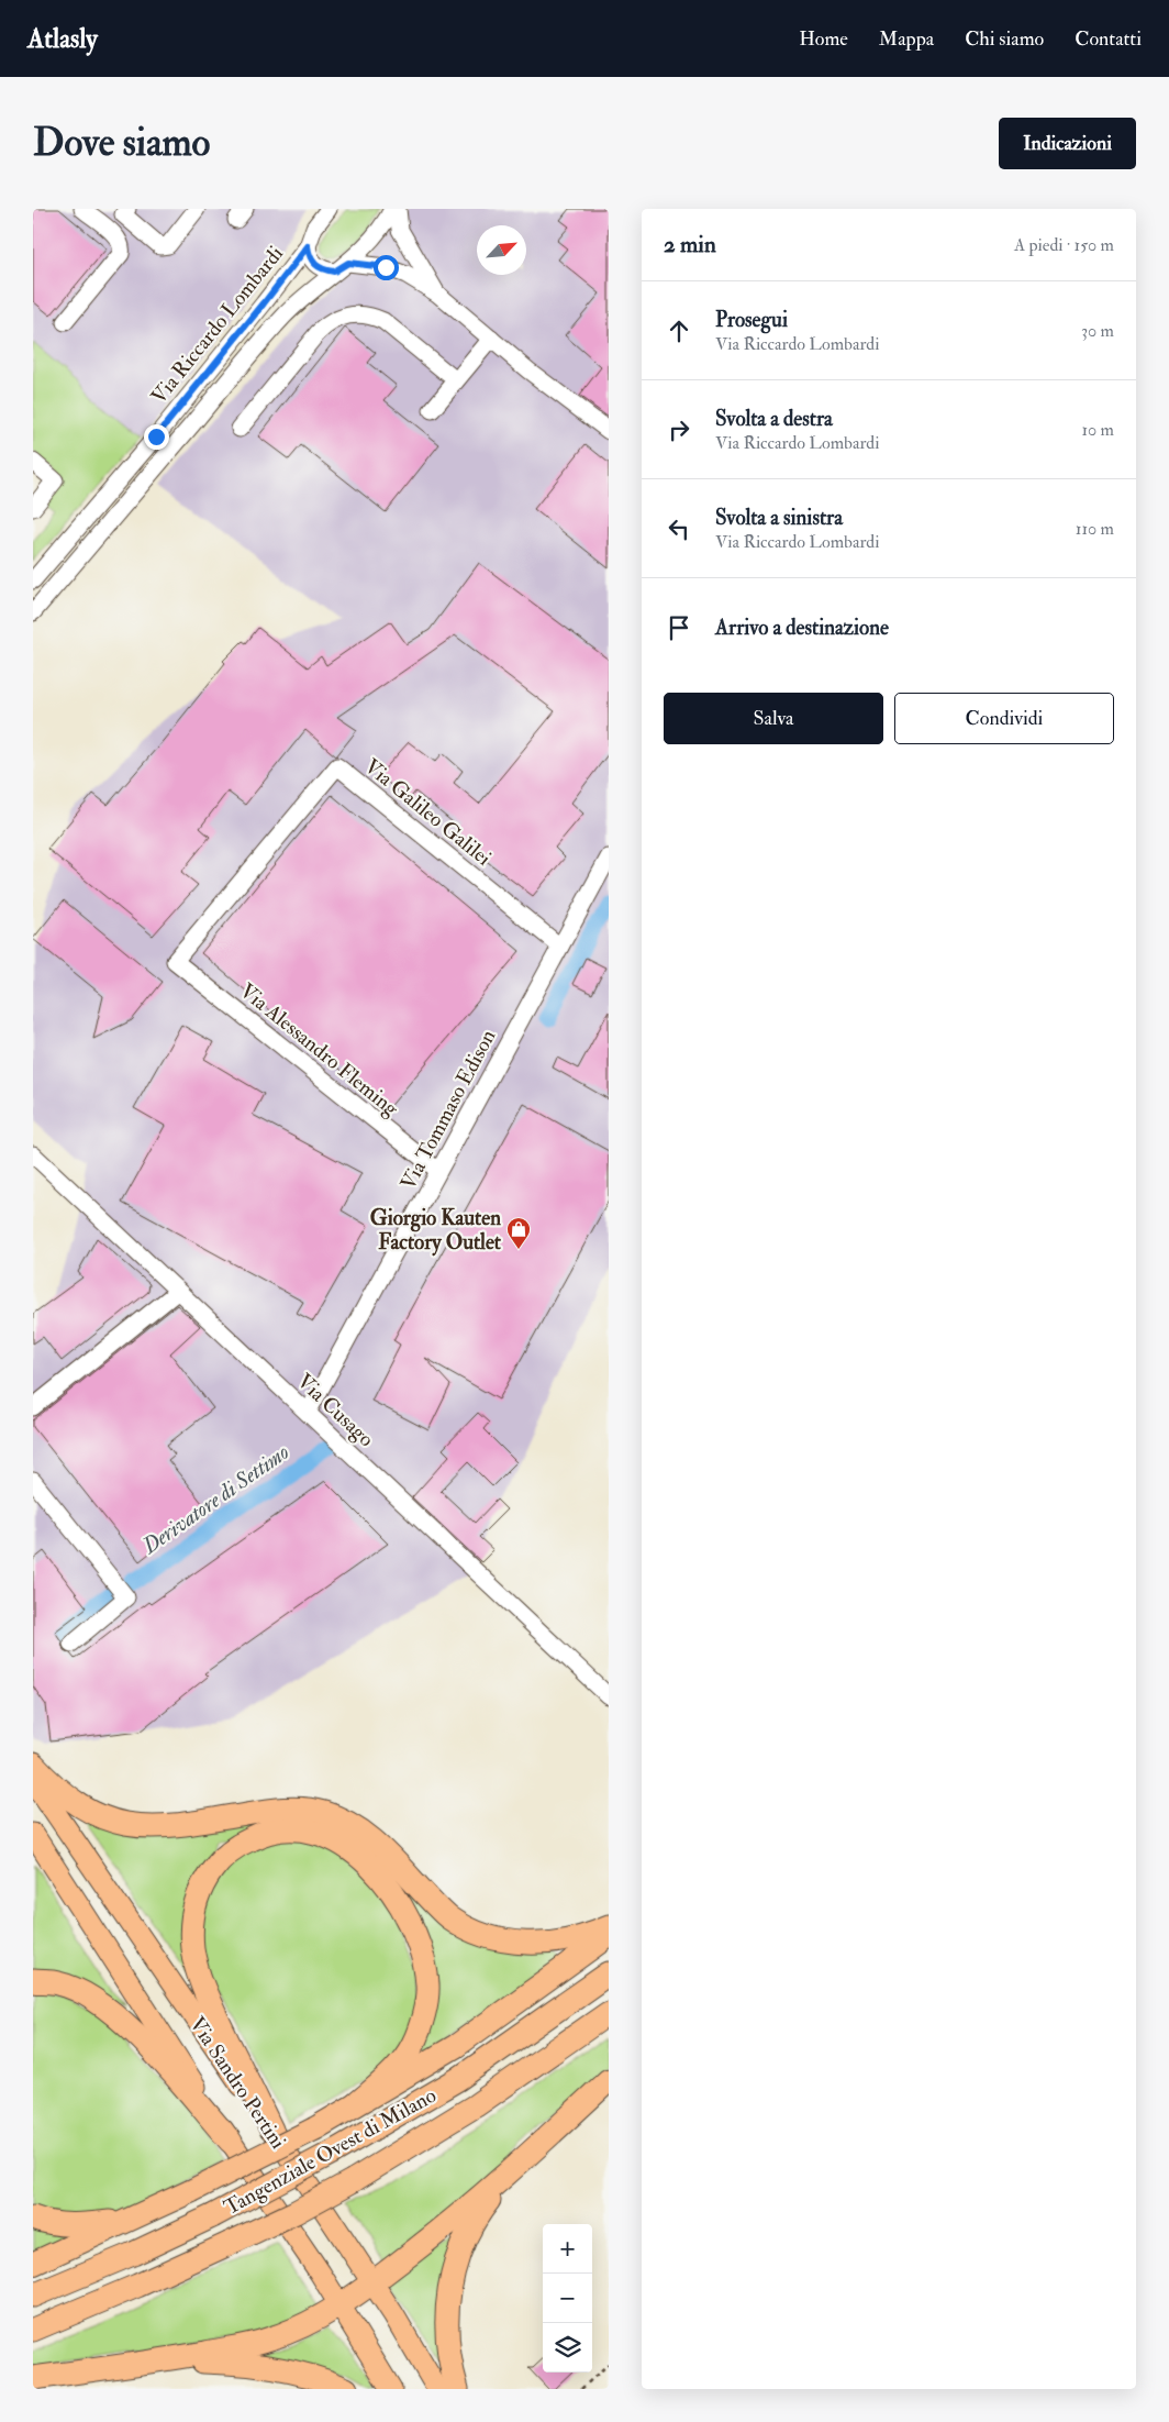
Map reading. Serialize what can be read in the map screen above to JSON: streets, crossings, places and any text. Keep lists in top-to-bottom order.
{
  "streets": {
    "highway": ["Tangenziale Ovest di Milano"],
    "main road": ["Via Sandro Pertini"],
    "street": [
      "Via Riccardo Lombardi",
      "Via Galileo Galilei",
      "Via Alessandro Fleming",
      "Via Tommaso Edison",
      "Via Cusago"
    ]
  },
  "crossings": [
    ["Via Galileo Galilei", "Via Alessandro Fleming"],
    ["Via Galileo Galilei", "Via Tommaso Edison"],
    ["Via Alessandro Fleming", "Via Tommaso Edison"],
    ["Via Tommaso Edison", "Via Cusago"]
  ],
  "water": ["Derivatore di Settimo"],
  "places": {
    "shop": ["Giorgio Kauten Factory Outlet"]
  },
  "north": "top right",
  "page": {
    "header": "Atlasly",
    "nav": [
      "Home",
      "Mappa",
      "Chi siamo",
      "Contatti"
    ],
    "buttons": [
      "Indicazioni",
      ["Salva", "Condividi"]
    ],
    "title": "Dove siamo",
    "heading": ["2 min", "A piedi · 150 m"],
    "list": [
      ["Prosegui", "Via Riccardo Lombardi", "30 m"],
      ["Svolta a destra", "Via Riccardo Lombardi", "10 m"],
      ["Svolta a sinistra", "Via Riccardo Lombardi", "110 m"],
      "Arrivo a destinazione"
    ],
    "map_buttons": ["+", "−"]
  }
}
